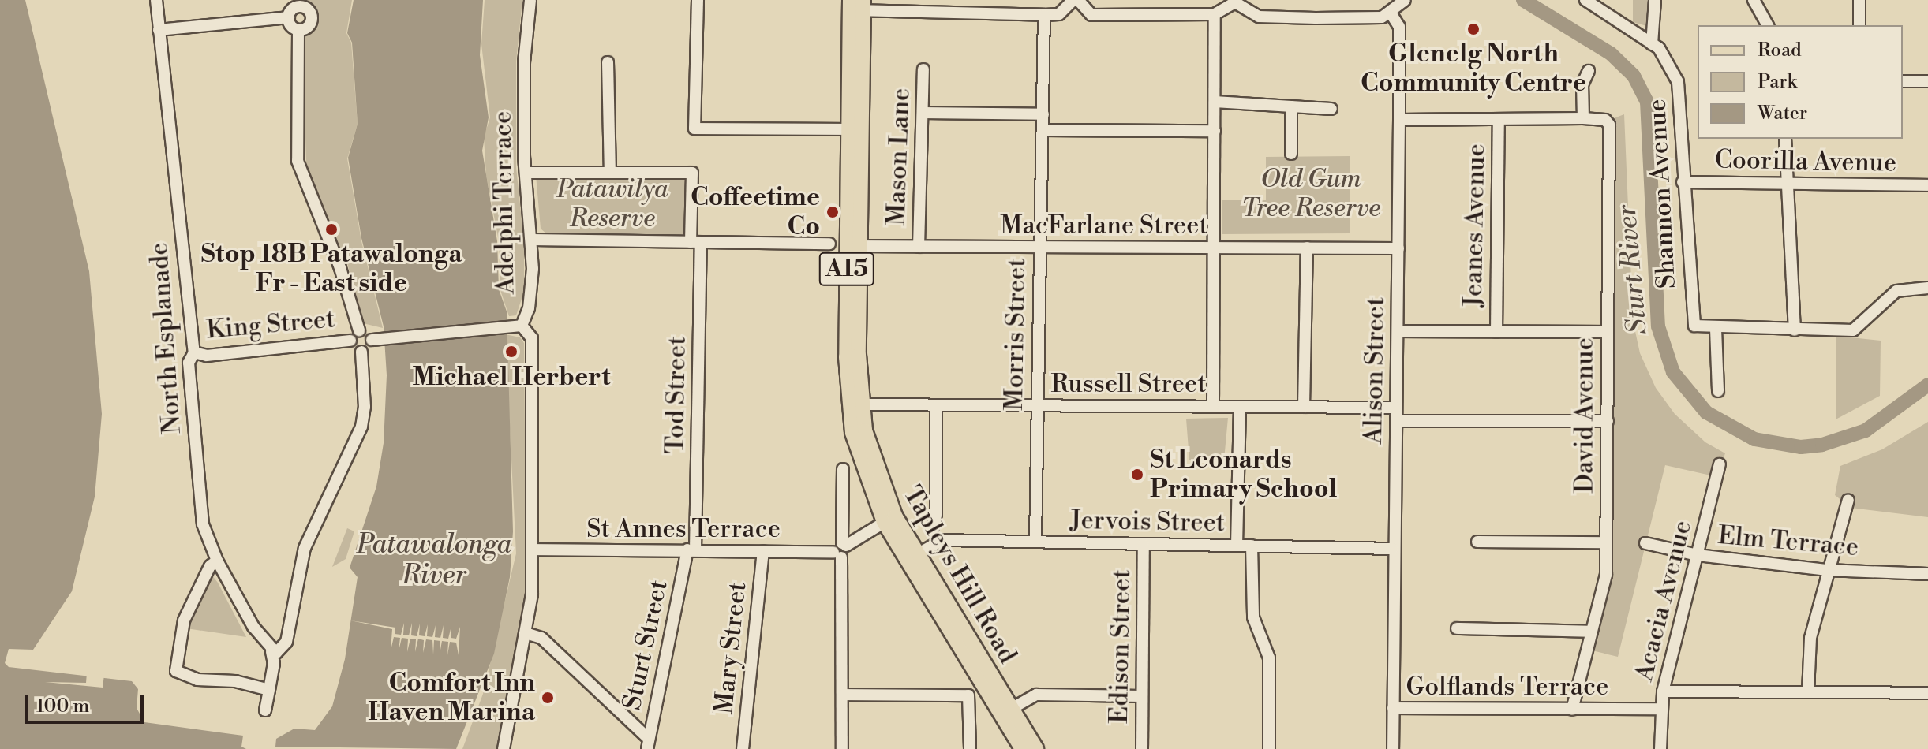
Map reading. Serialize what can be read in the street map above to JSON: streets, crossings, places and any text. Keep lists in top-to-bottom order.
{
  "streets": {
    "main road": ["A15", "Tapleys Hill Road"],
    "street": [
      "Mason Lane",
      "Coorilla Avenue",
      "Shannon Avenue",
      "Adelphi Terrace",
      "MacFarlane Street",
      "Jeanes Avenue",
      "King Street",
      "Morris Street",
      "North Esplanade",
      "Alison Street",
      "Russell Street",
      "Tod Street",
      "David Avenue",
      "Jervois Street",
      "St Annes Terrace",
      "Elm Terrace",
      "Acacia Avenue",
      "Sturt Street",
      "Edison Street",
      "Mary Street",
      "Golflands Terrace"
    ]
  },
  "crossings": [
    ["Mason Lane", "MacFarlane Street"],
    ["Coorilla Avenue", "Shannon Avenue"],
    ["Adelphi Terrace", "St Annes Terrace"],
    ["MacFarlane Street", "Morris Street"],
    ["MacFarlane Street", "Alison Street"],
    ["MacFarlane Street", "Tapleys Hill Road"],
    ["King Street", "North Esplanade"],
    ["Morris Street", "Russell Street"],
    ["Morris Street", "Jervois Street"],
    ["Alison Street", "Russell Street"],
    ["Alison Street", "Jervois Street"],
    ["Alison Street", "Golflands Terrace"],
    ["Russell Street", "Tapleys Hill Road"],
    ["Tod Street", "St Annes Terrace"],
    ["Tod Street", "Sturt Street"],
    ["David Avenue", "Golflands Terrace"],
    ["Jervois Street", "Tapleys Hill Road"],
    ["Jervois Street", "Edison Street"],
    ["St Annes Terrace", "Sturt Street"],
    ["St Annes Terrace", "Mary Street"],
    ["Elm Terrace", "Acacia Avenue"],
    ["Acacia Avenue", "Golflands Terrace"]
  ],
  "water": ["Sturt River", "Patawalonga River"],
  "parks": ["Old Gum Tree Reserve", "Patawilya Reserve"],
  "places": [
    "Glenelg North Community Centre",
    "Coffeetime Co",
    "Stop 18B Patawalonga Fr - East side",
    "Michael Herbert",
    "St Leonards Primary School",
    "Comfort Inn Haven Marina"
  ],
  "legend": ["Road", "Park", "Water"],
  "scale_bar": "100 m"
}
